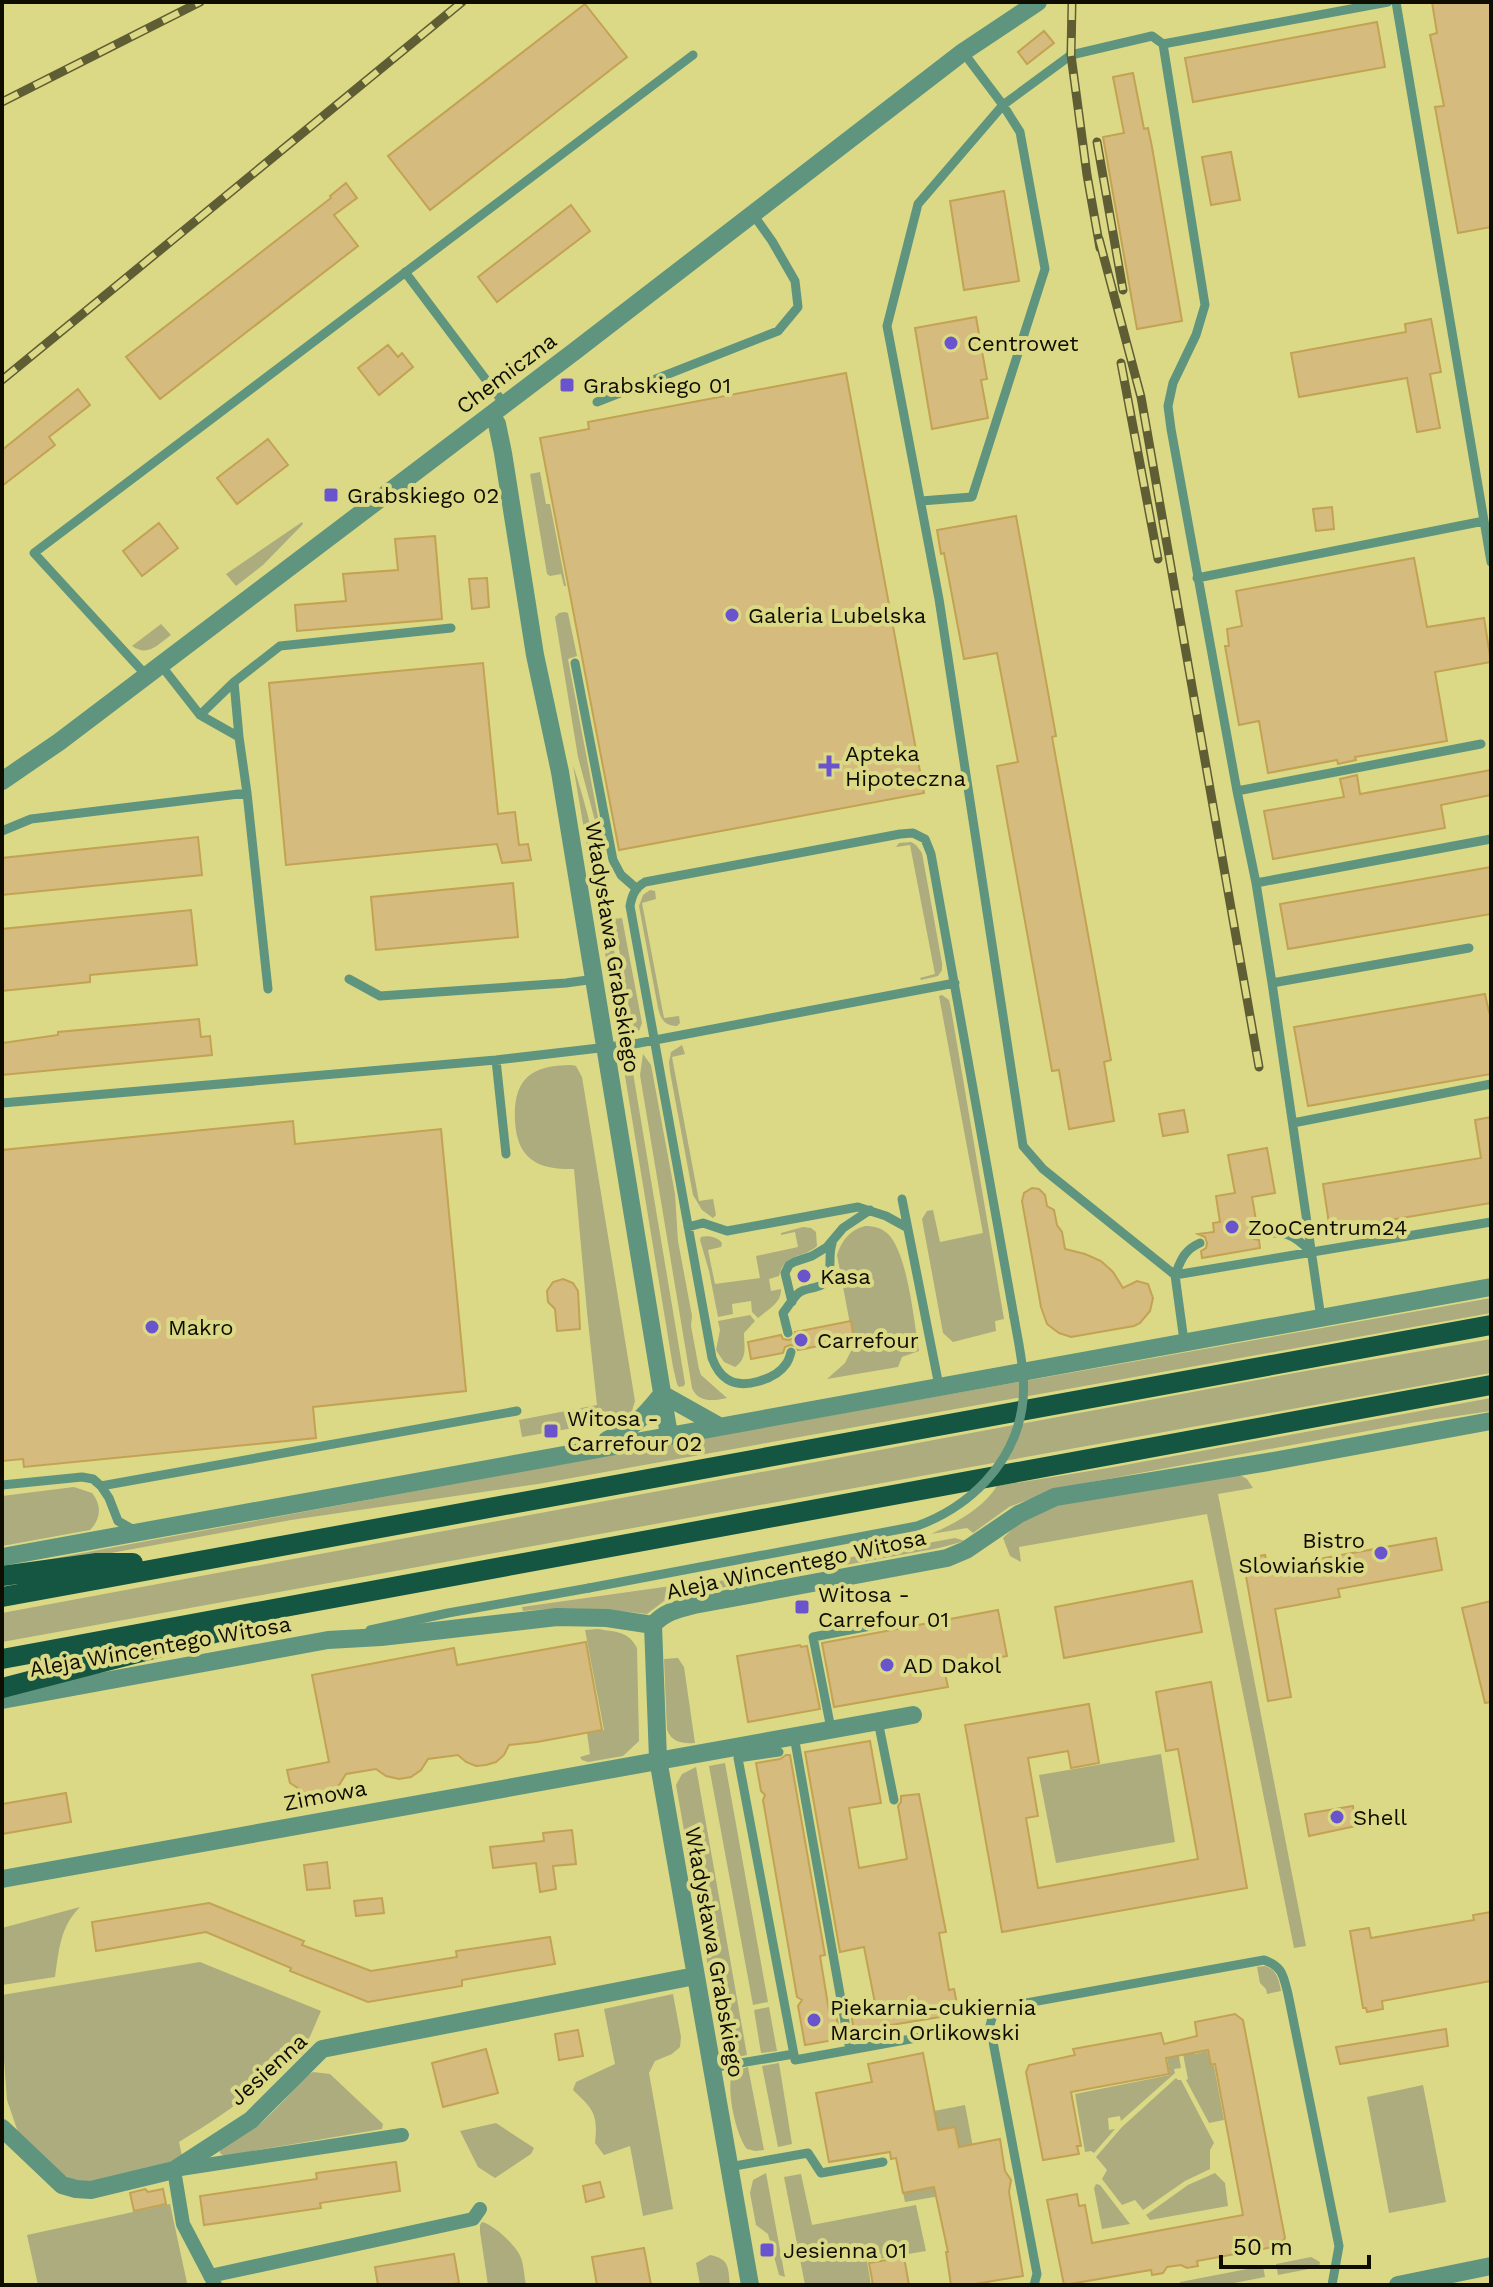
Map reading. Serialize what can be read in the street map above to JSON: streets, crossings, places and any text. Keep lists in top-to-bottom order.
{
  "streets": {
    "main road": ["Aleja Wincentego Witosa"],
    "street": [
      "Chemiczna",
      "Władysława Grabskiego",
      "Zimowa",
      "Jesienna"
    ]
  },
  "crossings": [
    ["Chemiczna", "Władysława Grabskiego"],
    ["Władysława Grabskiego", "Aleja Wincentego Witosa"],
    ["Władysława Grabskiego", "Zimowa"],
    ["Władysława Grabskiego", "Jesienna"]
  ],
  "places": {
    "other": [
      "Centrowet",
      "Galeria Lubelska",
      "ZooCentrum24",
      "Kasa",
      "Makro",
      "Carrefour",
      "Bistro Slowiańskie",
      "AD Dakol",
      "Shell",
      "Piekarnia-cukiernia Marcin Orlikowski"
    ],
    "transit": [
      "Grabskiego 01",
      "Grabskiego 02",
      "Witosa - Carrefour 02",
      "Witosa - Carrefour 01",
      "Jesienna 01"
    ],
    "health": ["Apteka Hipoteczna"]
  },
  "scale_bar": "50 m"
}
